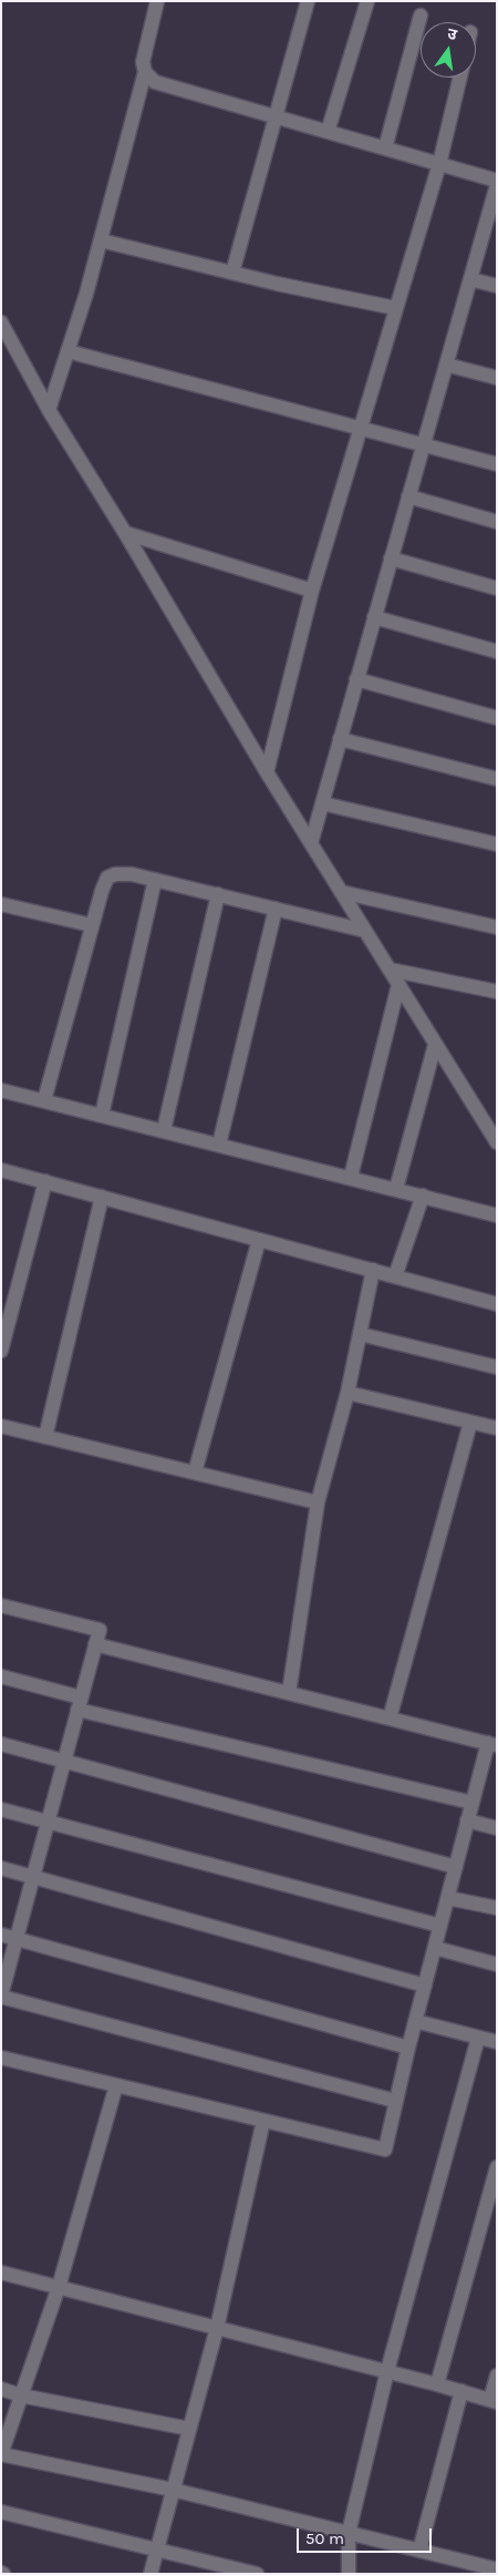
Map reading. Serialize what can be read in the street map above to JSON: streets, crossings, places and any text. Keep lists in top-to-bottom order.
{
  "scale_bar": "50 m",
  "north": "top"
}
